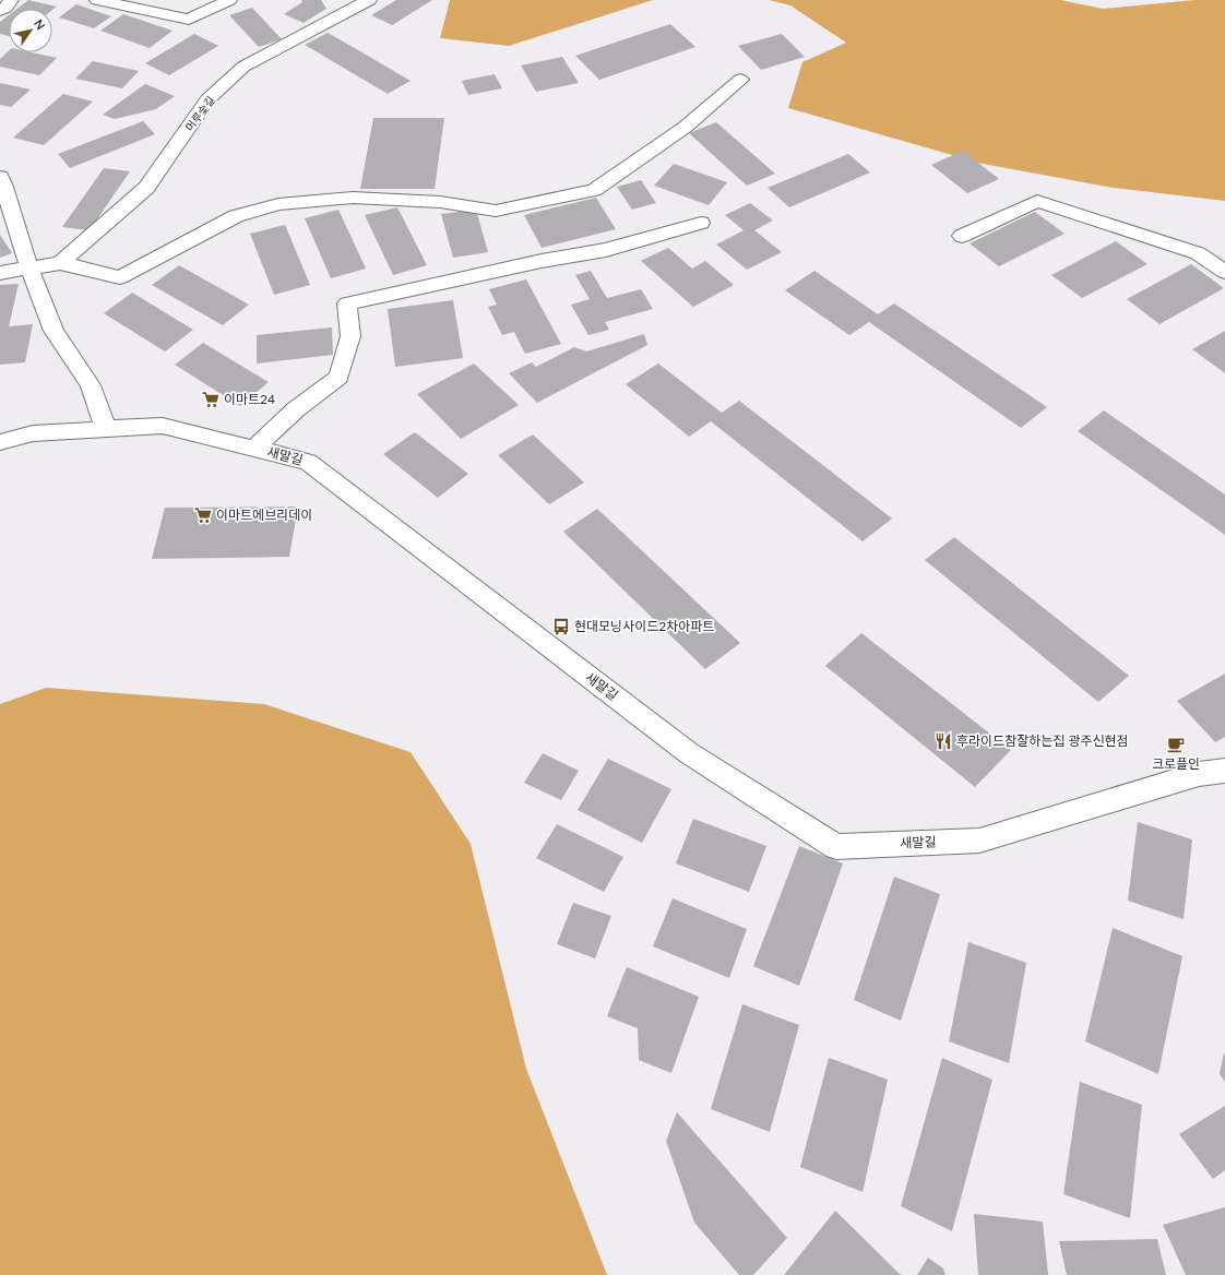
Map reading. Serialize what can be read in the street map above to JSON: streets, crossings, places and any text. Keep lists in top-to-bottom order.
{
  "streets": {
    "street": ["머루숯길", "새말길"]
  },
  "places": {
    "supermarket": ["이마트24", "이마트에브리데이"],
    "bus stop": ["현대모닝사이드2차아파트"],
    "restaurant": ["후라이드참잘하는집 광주신현점"],
    "cafe": ["크로플인"]
  },
  "north": "top right"
}
